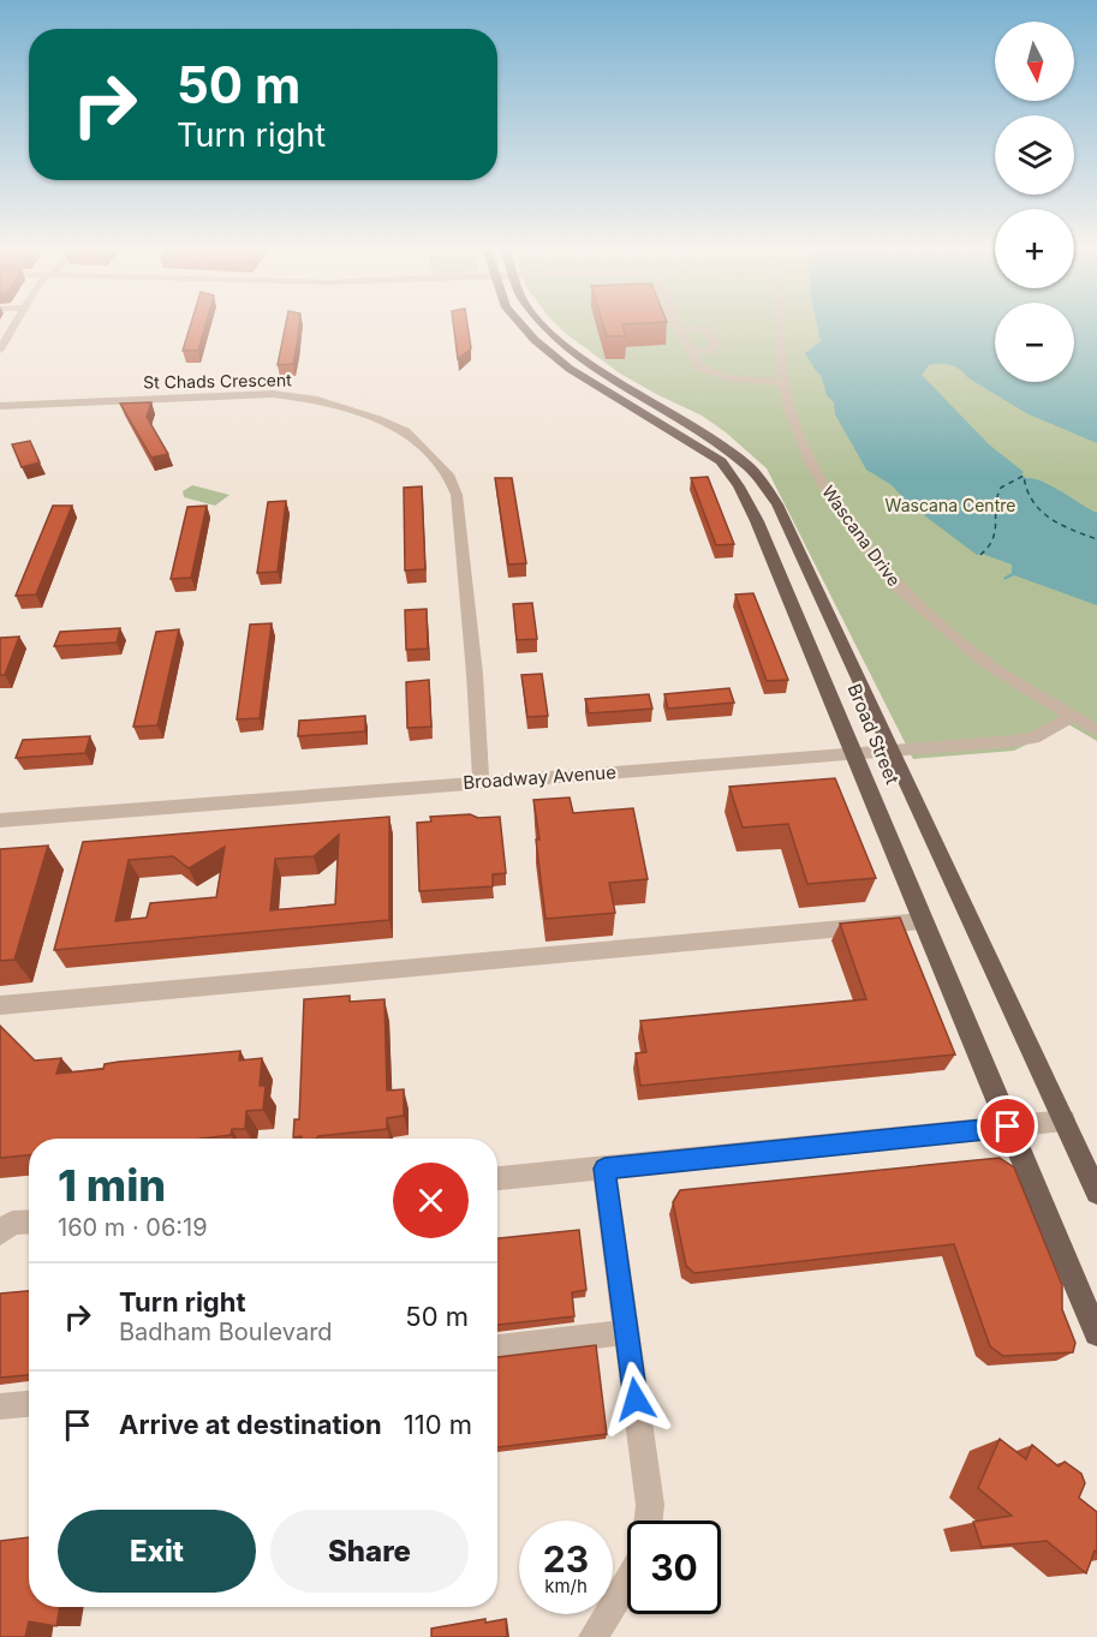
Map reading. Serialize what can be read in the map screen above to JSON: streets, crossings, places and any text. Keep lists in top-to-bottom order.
{
  "streets": {
    "main road": ["Broad Street"],
    "street": ["St Chads Crescent", "Wascana Drive", "Broadway Avenue"]
  },
  "crossings": [
    ["St Chads Crescent", "Broadway Avenue"],
    ["Wascana Drive", "Broadway Avenue"],
    ["Broad Street", "Broadway Avenue"]
  ],
  "parks": ["Wascana Centre"],
  "north": "bottom",
  "page": {
    "map_buttons": ["+", "−"],
    "turn": ["50 m", "Turn right"],
    "heading": ["1 min", "160 m · 06:19"],
    "list": [
      {
        "name": "Turn right",
        "note": "Badham Boulevard",
        "value": "50 m"
      },
      {
        "name": "Arrive at destination",
        "value": "110 m"
      }
    ],
    "buttons": ["Exit", "Share"],
    "speed": "23 km/h",
    "limit": "30"
  }
}
